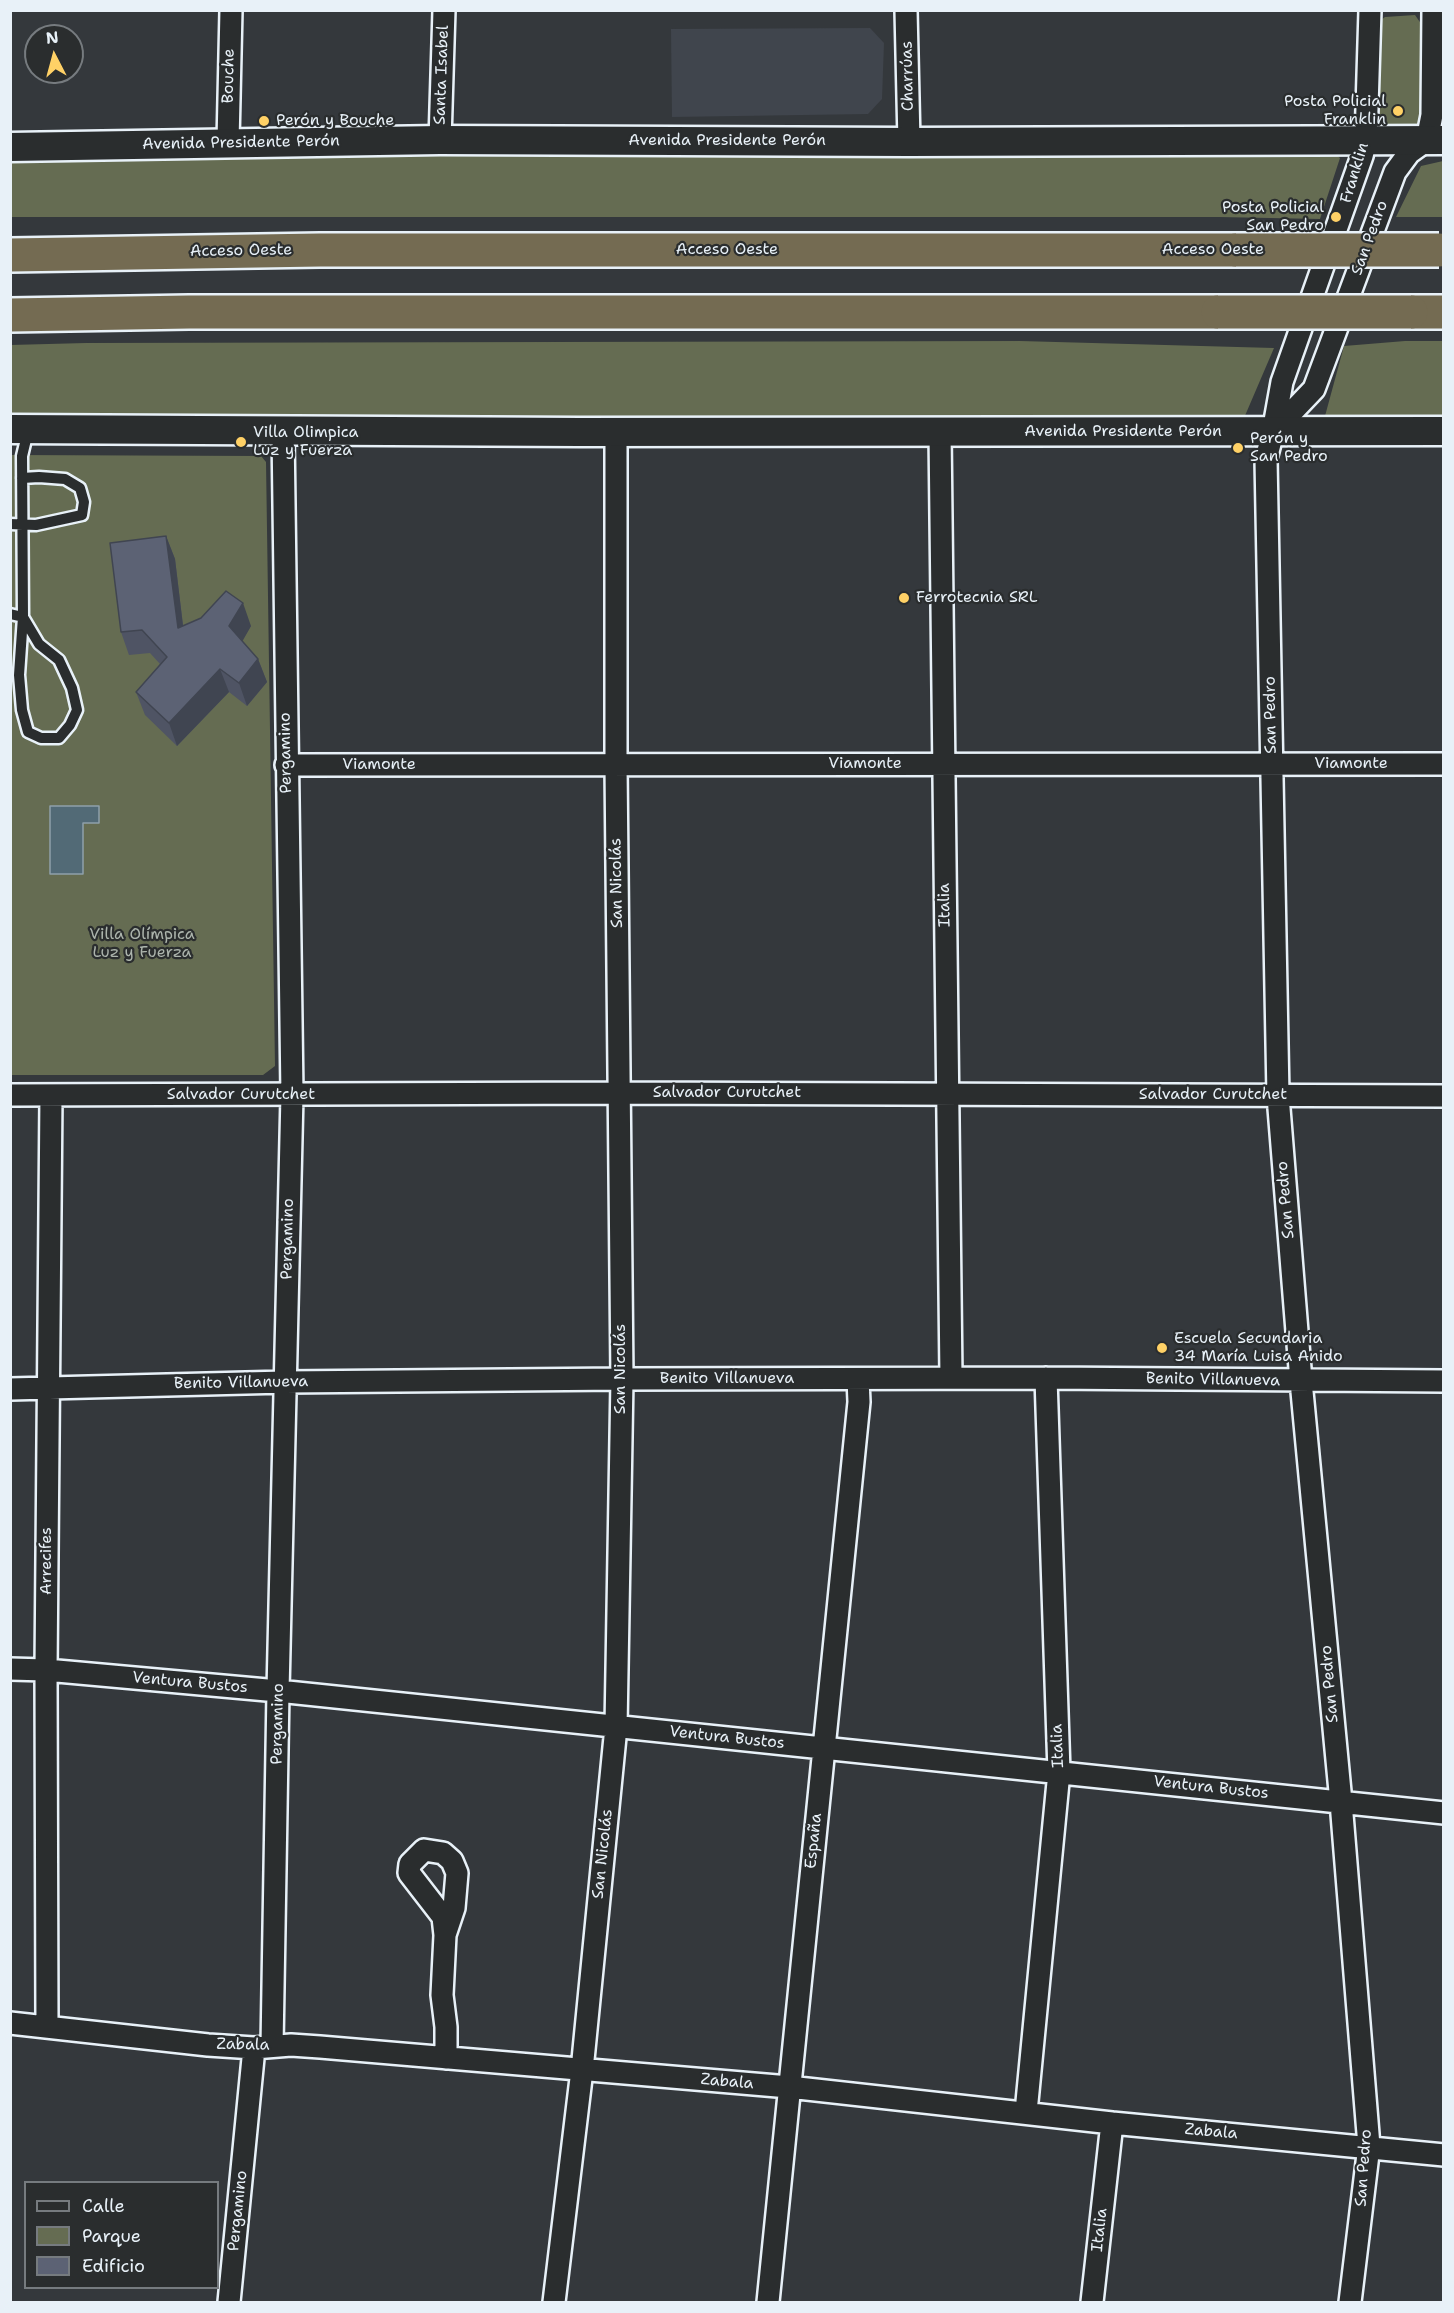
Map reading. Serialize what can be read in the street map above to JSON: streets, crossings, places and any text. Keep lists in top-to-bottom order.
{
  "streets": {
    "highway": ["Acceso Oeste"],
    "street": [
      "Santa Isabel",
      "Bouche",
      "Charrúas",
      "Avenida Presidente Perón",
      "Franklin",
      "San Pedro",
      "Pergamino",
      "Viamonte",
      "San Nicolás",
      "Italia",
      "Salvador Curutchet",
      "Benito Villanueva",
      "Arrecifes",
      "Ventura Bustos",
      "España",
      "Zabala"
    ]
  },
  "crossings": [
    ["Santa Isabel", "Avenida Presidente Perón"],
    ["Bouche", "Avenida Presidente Perón"],
    ["Charrúas", "Avenida Presidente Perón"],
    ["Avenida Presidente Perón", "Franklin"],
    ["Avenida Presidente Perón", "San Pedro"],
    ["Avenida Presidente Perón", "Pergamino"],
    ["Avenida Presidente Perón", "San Nicolás"],
    ["Avenida Presidente Perón", "Italia"],
    ["Franklin", "San Pedro"],
    ["San Pedro", "Viamonte"],
    ["San Pedro", "Salvador Curutchet"],
    ["San Pedro", "Benito Villanueva"],
    ["San Pedro", "Ventura Bustos"],
    ["San Pedro", "Zabala"],
    ["Pergamino", "Viamonte"],
    ["Pergamino", "Salvador Curutchet"],
    ["Pergamino", "Benito Villanueva"],
    ["Pergamino", "Ventura Bustos"],
    ["Pergamino", "Zabala"],
    ["Viamonte", "San Nicolás"],
    ["Viamonte", "Italia"],
    ["San Nicolás", "Salvador Curutchet"],
    ["San Nicolás", "Benito Villanueva"],
    ["San Nicolás", "Ventura Bustos"],
    ["San Nicolás", "Zabala"],
    ["Italia", "Salvador Curutchet"],
    ["Italia", "Benito Villanueva"],
    ["Italia", "Ventura Bustos"],
    ["Italia", "Zabala"],
    ["Salvador Curutchet", "Arrecifes"],
    ["Benito Villanueva", "Arrecifes"],
    ["Benito Villanueva", "España"],
    ["Arrecifes", "Ventura Bustos"],
    ["Arrecifes", "Zabala"],
    ["Ventura Bustos", "España"],
    ["España", "Zabala"]
  ],
  "parks": ["Villa Olímpica Luz y Fuerza"],
  "places": [
    "Posta Policial Franklin",
    "Perón y Bouche",
    "Posta Policial San Pedro",
    "Villa Olimpica Luz y Fuerza",
    "Perón y San Pedro",
    "Ferrotecnia SRL",
    "Escuela Secundaria 34 María Luisa Anido"
  ],
  "legend": ["Calle", "Parque", "Edificio"],
  "north": "top"
}
